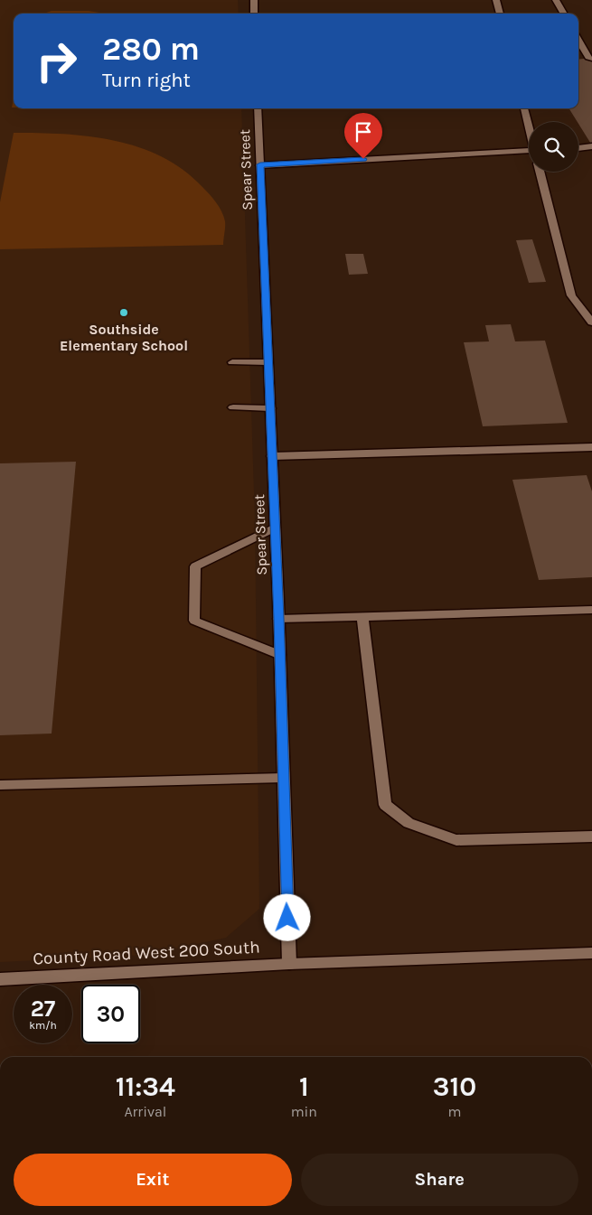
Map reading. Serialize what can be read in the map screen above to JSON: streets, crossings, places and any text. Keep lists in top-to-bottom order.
{
  "streets": {
    "street": ["Spear Street", "County Road West 200 South"]
  },
  "crossings": [
    ["Spear Street", "County Road West 200 South"]
  ],
  "places": ["Southside Elementary School"],
  "page": {
    "turn": ["280 m", "Turn right"],
    "speed": "27 km/h",
    "limit": "30",
    "eta": [
      "11:34",
      "Arrival",
      "1",
      "min",
      "310",
      "m"
    ],
    "buttons": ["Exit", "Share"]
  }
}
